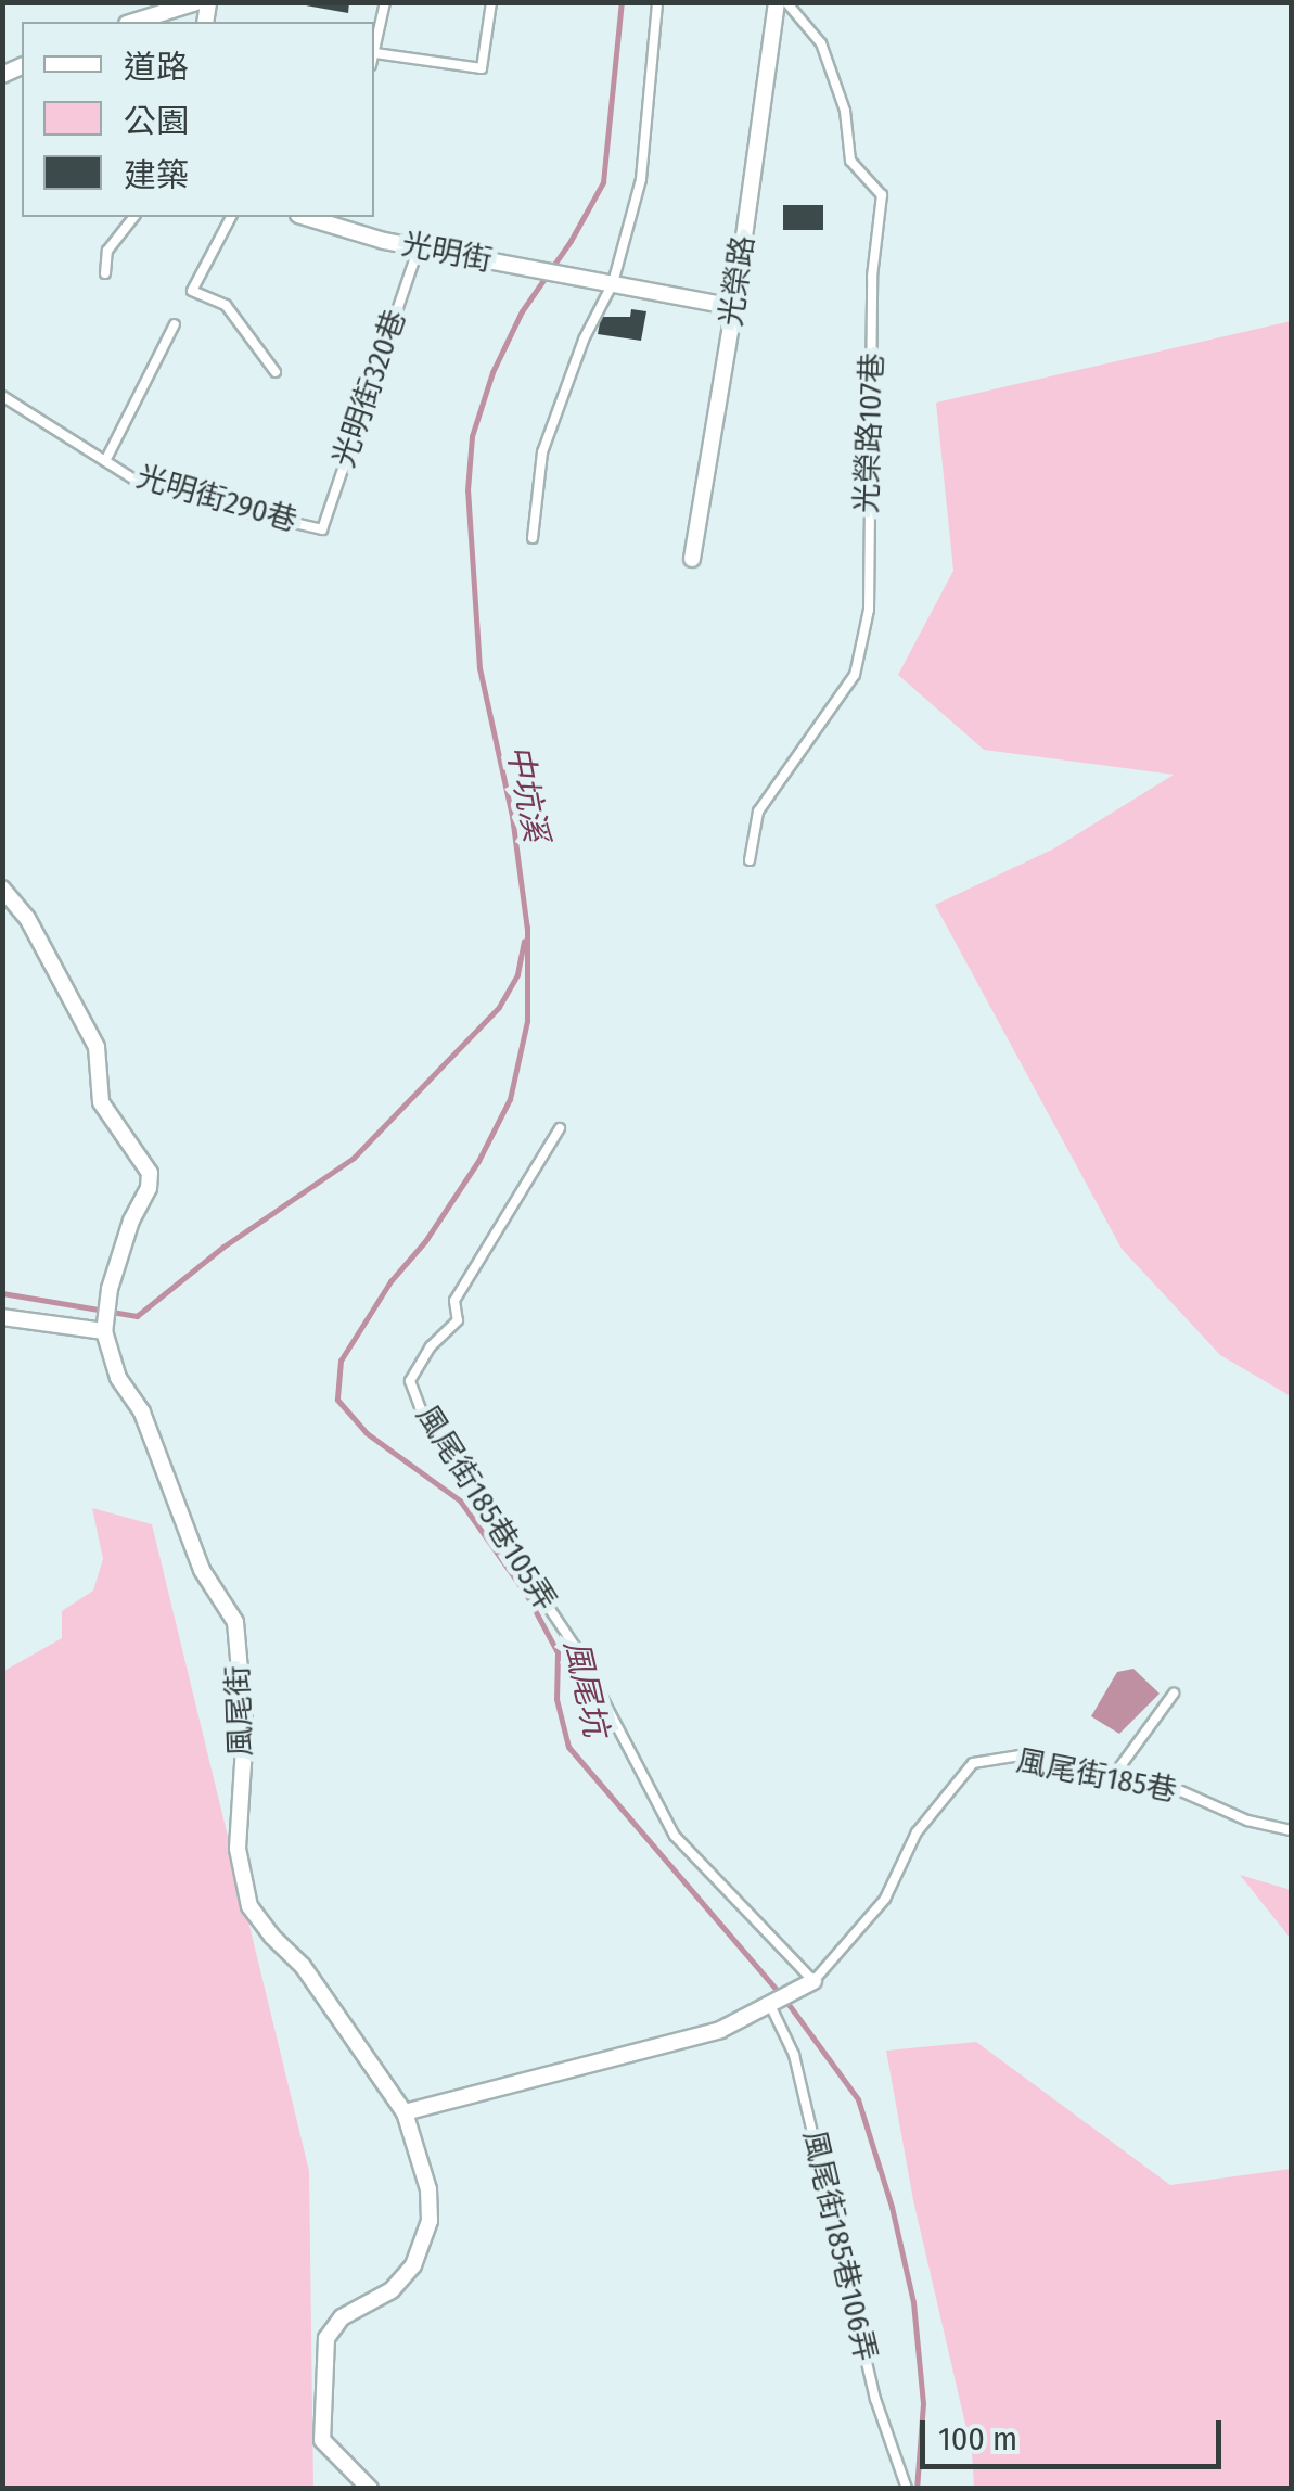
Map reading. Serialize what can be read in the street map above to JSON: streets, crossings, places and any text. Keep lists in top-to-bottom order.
{
  "streets": {
    "street": ["光明街", "光榮路", "風尾街"],
    "lane": [
      "光明街320巷",
      "光榮路107巷",
      "光明街290巷",
      "風尾街185巷105弄",
      "風尾街185巷",
      "風尾街185巷106弄"
    ]
  },
  "crossings": [
    ["光明街", "光明街320巷"],
    ["光明街320巷", "光明街290巷"],
    ["風尾街185巷105弄", "風尾街185巷"]
  ],
  "water": ["中坑溪", "風尾坑"],
  "legend": ["道路", "公園", "建築"],
  "scale_bar": "100 m"
}
